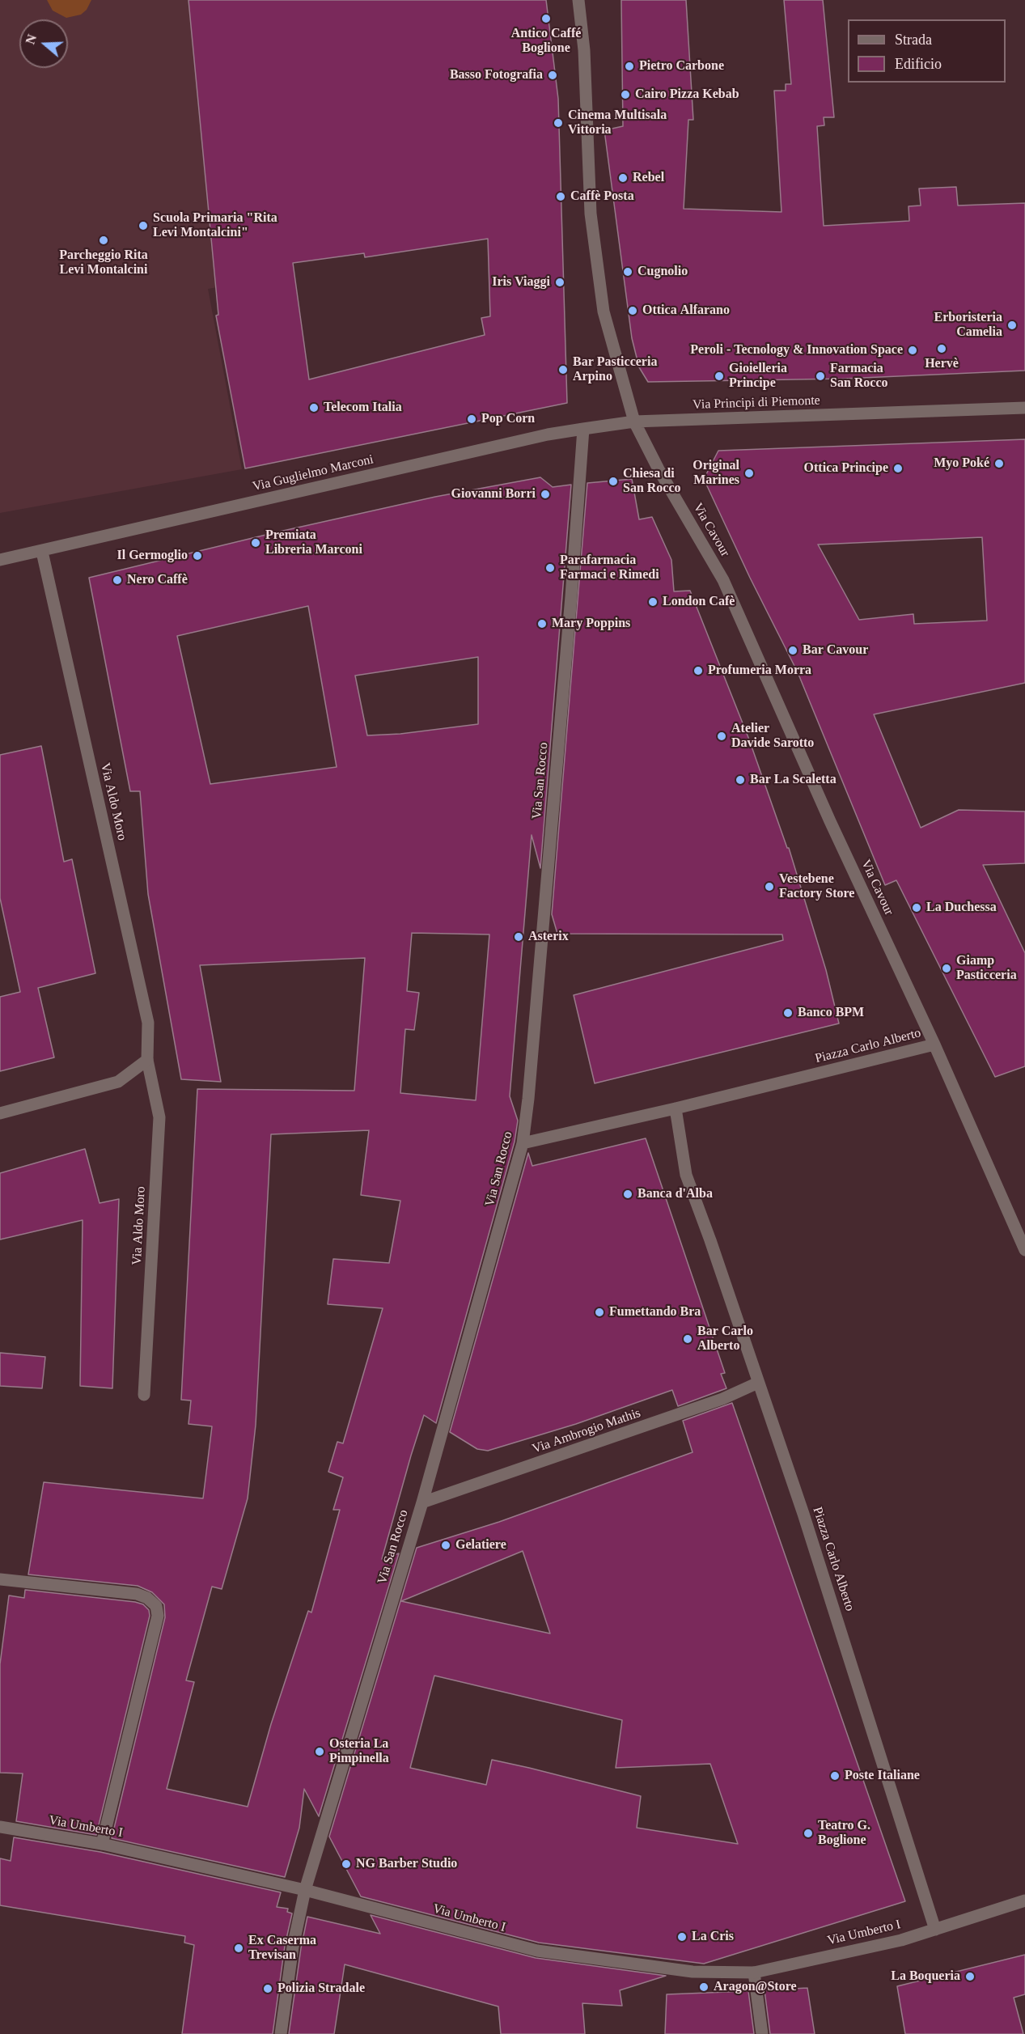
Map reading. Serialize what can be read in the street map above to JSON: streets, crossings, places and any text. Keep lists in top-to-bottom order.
{
  "streets": {
    "street": [
      "Via Principi di Piemonte",
      "Via Guglielmo Marconi",
      "Via Cavour",
      "Via San Rocco",
      "Via Aldo Moro",
      "Piazza Carlo Alberto",
      "Via Ambrogio Mathis",
      "Via Umberto I"
    ]
  },
  "crossings": [
    ["Via Principi di Piemonte", "Via Guglielmo Marconi"],
    ["Via Principi di Piemonte", "Via Cavour"],
    ["Via Guglielmo Marconi", "Via Cavour"],
    ["Via Guglielmo Marconi", "Via San Rocco"],
    ["Via Guglielmo Marconi", "Via Aldo Moro"],
    ["Via Cavour", "Piazza Carlo Alberto"],
    ["Via San Rocco", "Piazza Carlo Alberto"],
    ["Via San Rocco", "Via Ambrogio Mathis"],
    ["Via San Rocco", "Via Umberto I"],
    ["Piazza Carlo Alberto", "Via Ambrogio Mathis"],
    ["Piazza Carlo Alberto", "Via Umberto I"]
  ],
  "places": [
    "Antico Caffé Boglione",
    "Pietro Carbone",
    "Basso Fotografia",
    "Cairo Pizza Kebab",
    "Cinema Multisala Vittoria",
    "Rebel",
    "Caffè Posta",
    "Scuola Primaria \"Rita Levi Montalcini\"",
    "Parcheggio Rita Levi Montalcini",
    "Cugnolio",
    "Iris Viaggi",
    "Ottica Alfarano",
    "Erboristeria Camelia",
    "Hervè",
    "Peroli - Tecnology & Innovation Space",
    "Bar Pasticceria Arpino",
    "Gioielleria Principe",
    "Farmacia San Rocco",
    "Telecom Italia",
    "Pop Corn",
    "Myo Poké",
    "Ottica Principe",
    "Original Marines",
    "Chiesa di San Rocco",
    "Giovanni Borri",
    "Premiata Libreria Marconi",
    "Il Germoglio",
    "Parafarmacia Farmaci e Rimedi",
    "Nero Caffè",
    "London Cafè",
    "Mary Poppins",
    "Bar Cavour",
    "Profumeria Morra",
    "Atelier Davide Sarotto",
    "Bar La Scaletta",
    "Vestebene Factory Store",
    "La Duchessa",
    "Asterix",
    "Giamp Pasticceria",
    "Banco BPM",
    "Banca d'Alba",
    "Fumettando Bra",
    "Bar Carlo Alberto",
    "Gelatiere",
    "Osteria La Pimpinella",
    "Poste Italiane",
    "Teatro G. Boglione",
    "NG Barber Studio",
    "La Cris",
    "Ex Caserma Trevisan",
    "La Boqueria",
    "Aragon@Store",
    "Polizia Stradale"
  ],
  "legend": ["Strada", "Edificio"],
  "north": "left"
}
